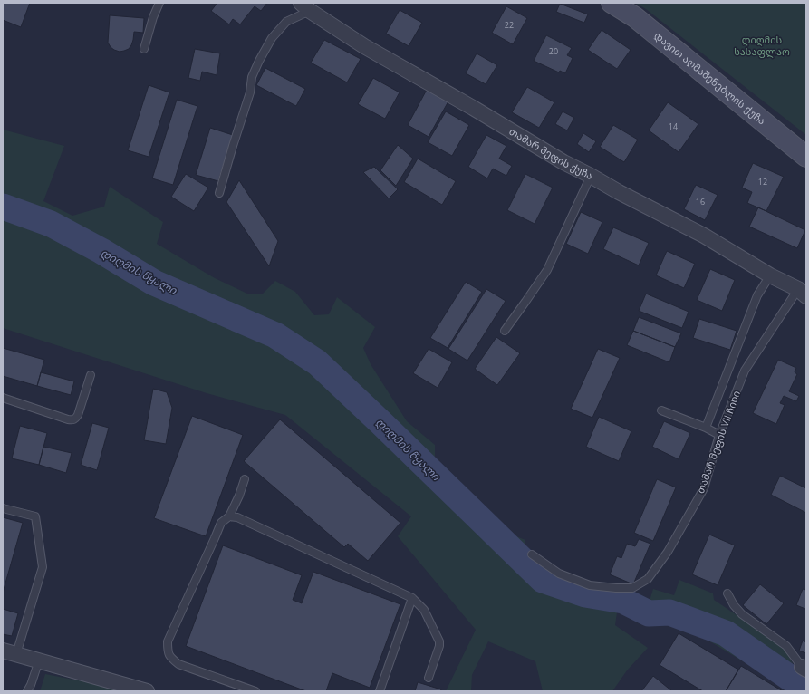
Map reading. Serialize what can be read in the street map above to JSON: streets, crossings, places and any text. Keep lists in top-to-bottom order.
{
  "streets": {
    "street": ["დავით აღმაშენებლის ქუჩა", "თამარ მეფის ქუჩა"],
    "lane": ["თამარ მეფის VII ჩიხი"]
  },
  "crossings": [
    ["თამარ მეფის ქუჩა", "თამარ მეფის VII ჩიხი"]
  ],
  "water": ["დიღმის წყალი"],
  "parks": ["დიღმის სასაფლაო"],
  "house_numbers": [
    "22",
    "20",
    "14",
    "12",
    "16"
  ]
}
